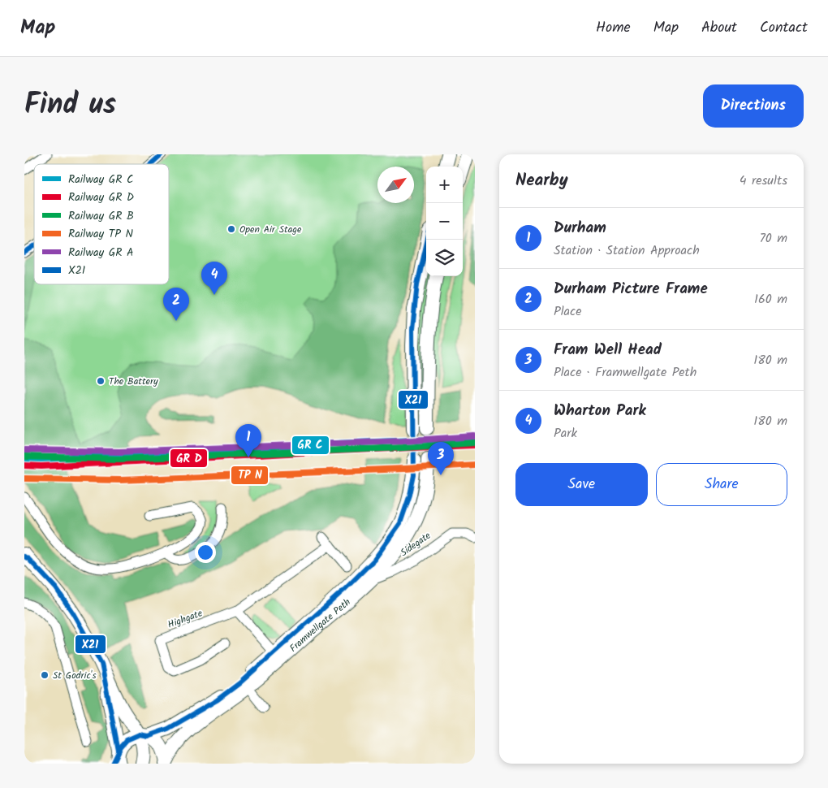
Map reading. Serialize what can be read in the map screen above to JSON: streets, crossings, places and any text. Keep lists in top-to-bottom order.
{
  "streets": {
    "highway": ["Framwellgate Peth"],
    "street": ["Sidegate", "Highgate"]
  },
  "crossings": [
    ["Sidegate", "Framwellgate Peth"]
  ],
  "places": ["Open Air Stage", "The Battery", "St Godric's"],
  "lines": ["transit line X21"],
  "legend": [
    "Railway GR C",
    "Railway GR D",
    "Railway GR B",
    "Railway TP N",
    "Railway GR A",
    "X21"
  ],
  "north": "top right",
  "page": {
    "header": "Map",
    "nav": [
      "Home",
      "Map",
      "About",
      "Contact"
    ],
    "title": "Find us",
    "buttons": [
      "Directions",
      ["Save", "Share"]
    ],
    "heading": ["Nearby", "4 results"],
    "map_buttons": ["+", "−"],
    "list": [
      {
        "mark": "1",
        "name": "Durham",
        "note": "Station · Station Approach",
        "value": "70 m"
      },
      {
        "mark": "2",
        "name": "Durham Picture Frame",
        "note": "Place",
        "value": "160 m"
      },
      {
        "mark": "3",
        "name": "Fram Well Head",
        "note": "Place · Framwellgate Peth",
        "value": "180 m"
      },
      {
        "mark": "4",
        "name": "Wharton Park",
        "note": "Park",
        "value": "180 m"
      }
    ],
    "pins": [
      "4",
      "2",
      "1",
      "3"
    ]
  }
}
